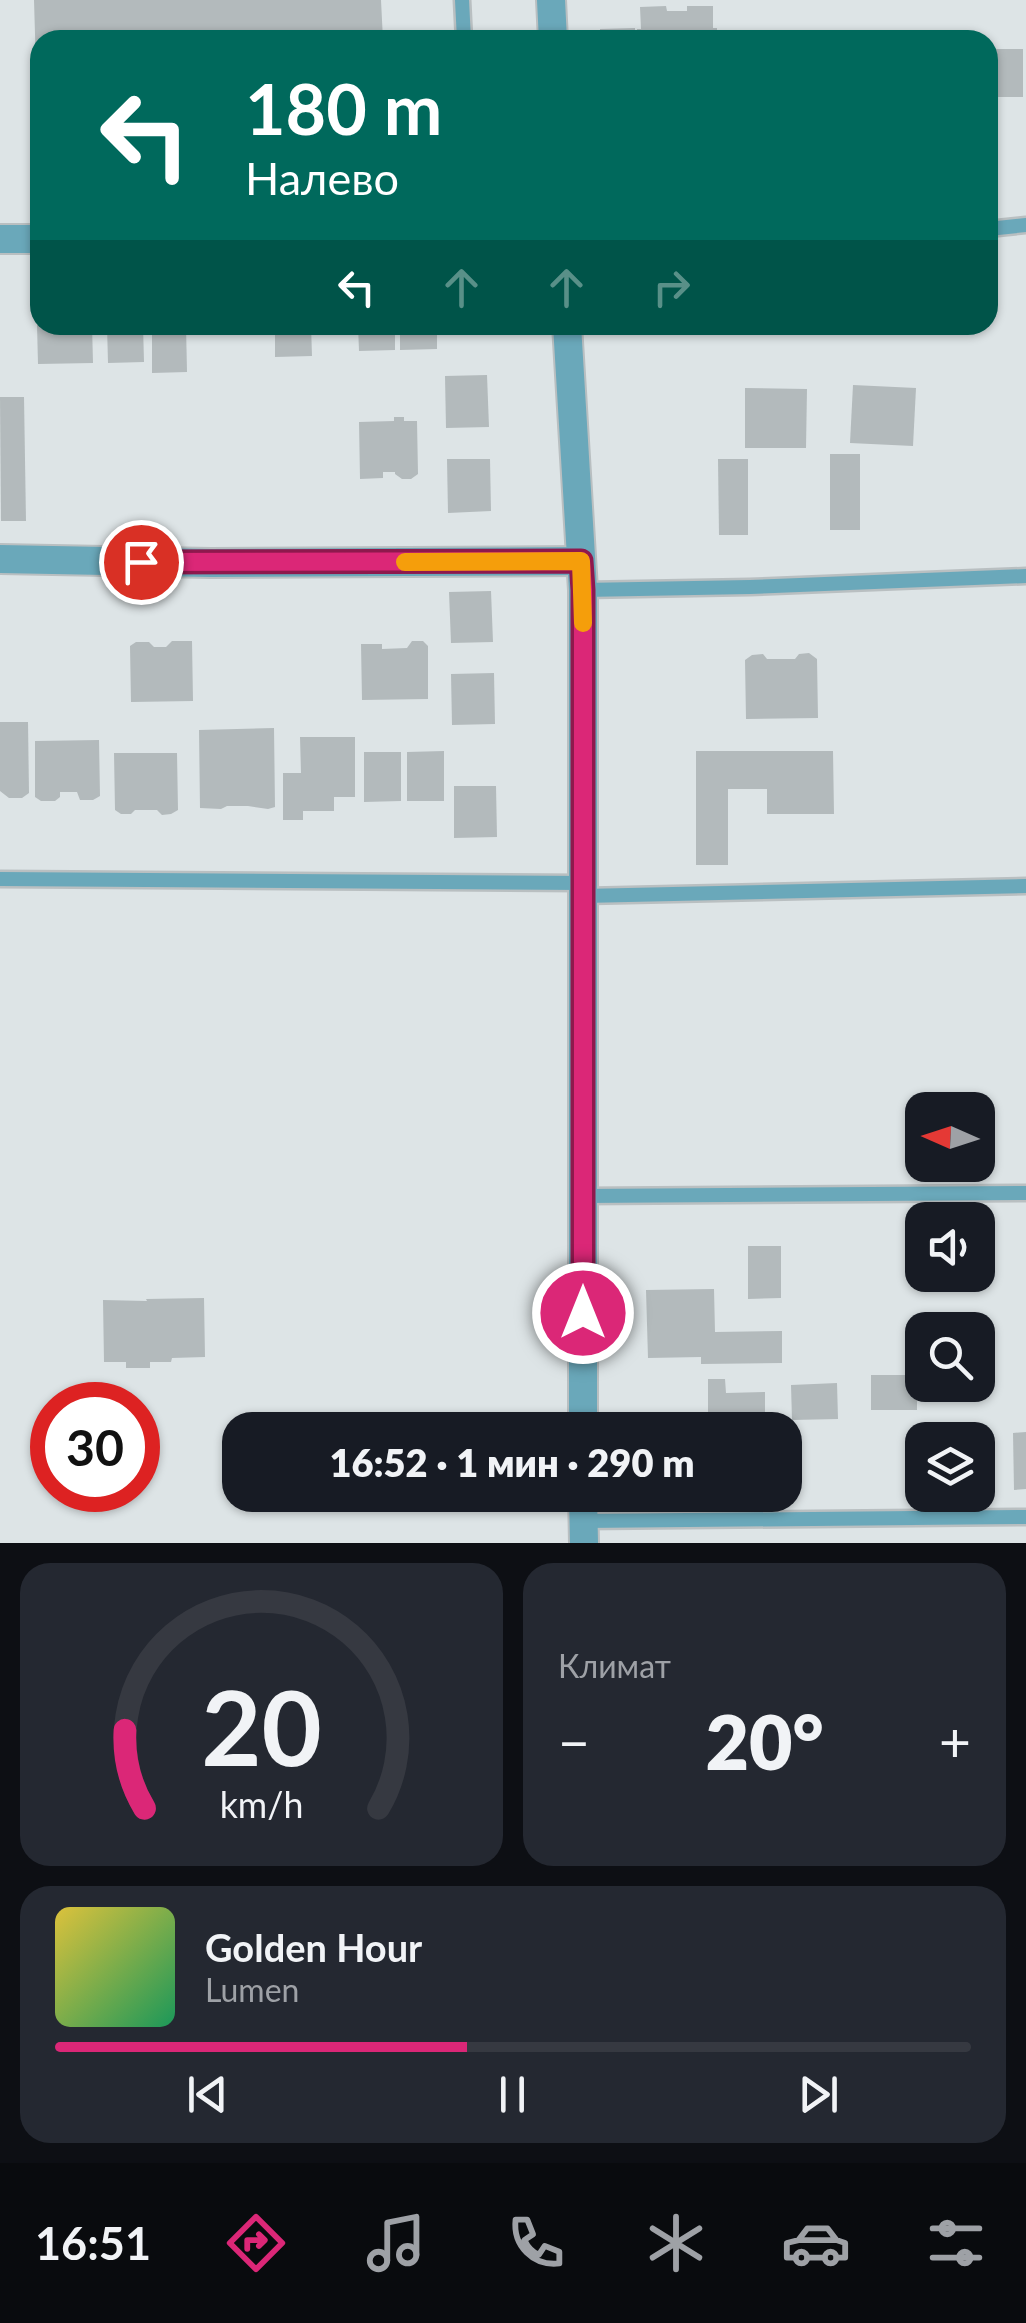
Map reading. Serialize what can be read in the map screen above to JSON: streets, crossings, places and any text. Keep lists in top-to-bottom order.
{
  "north": "left",
  "page": {
    "turn": ["180 m", "Налево"],
    "limit": "30",
    "trip": "16:52 · 1 мин · 290 m",
    "tile": "Климат",
    "heat": ["−", "20°", "+"],
    "song": ["Golden Hour", "Lumen"],
    "tabs": "16:51",
    "gauge": ["20", "km/h"]
  }
}
